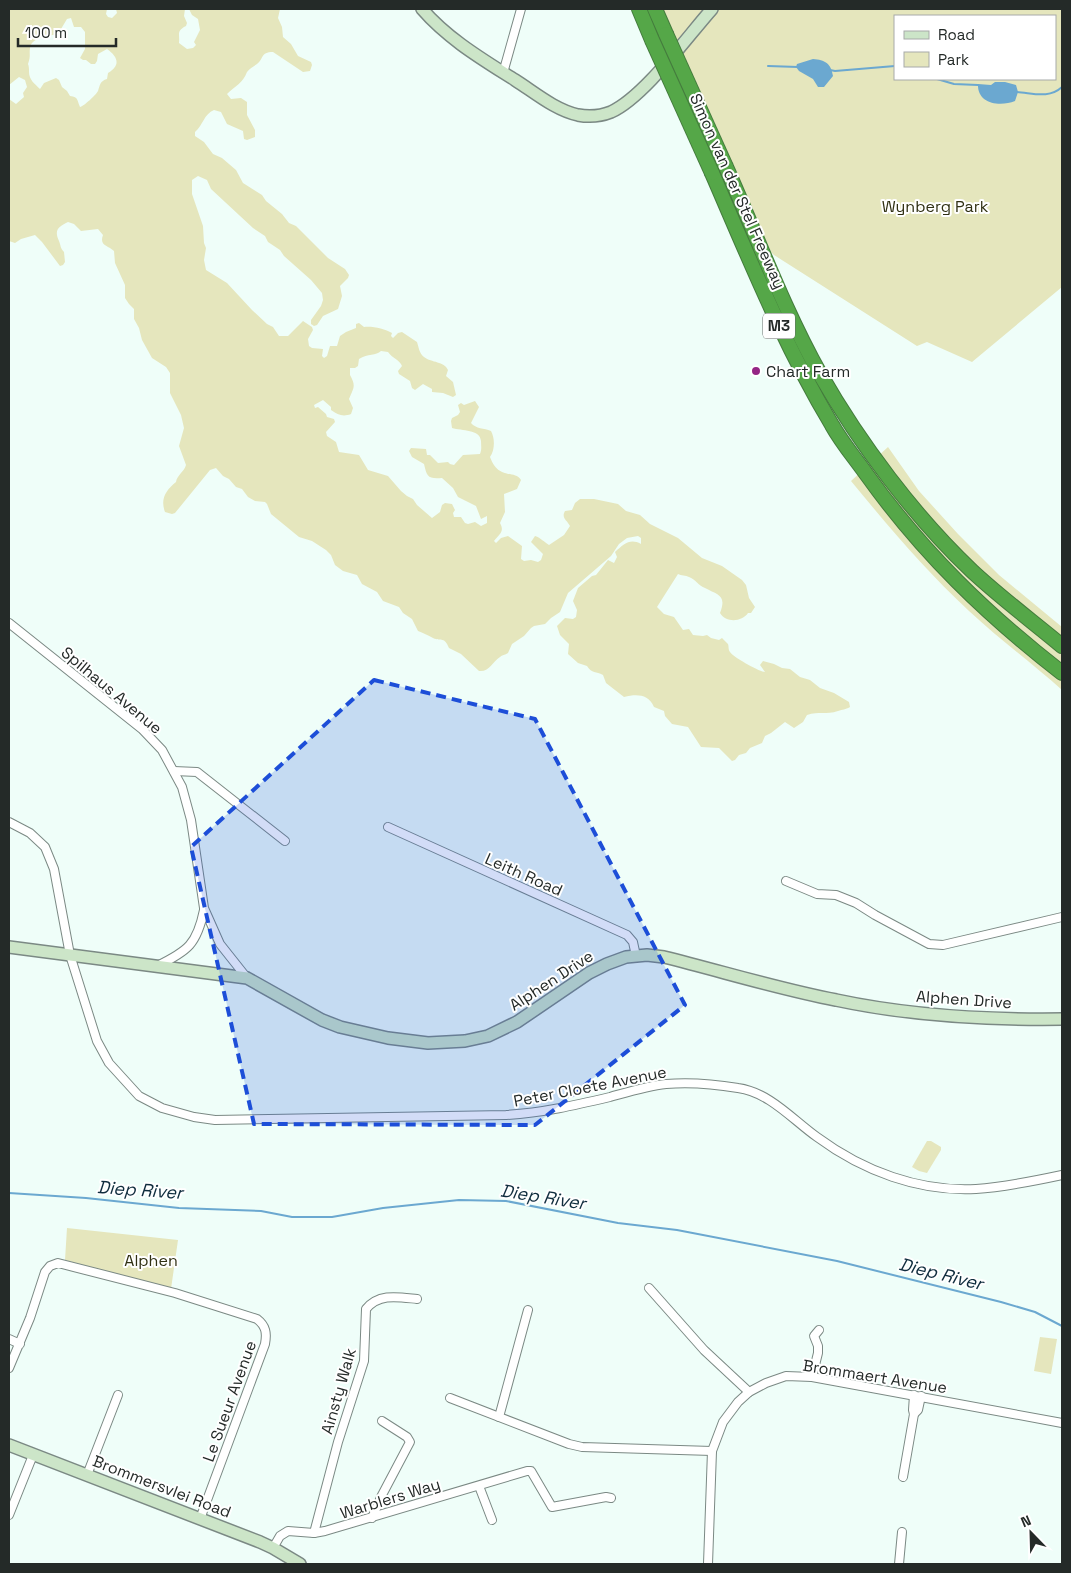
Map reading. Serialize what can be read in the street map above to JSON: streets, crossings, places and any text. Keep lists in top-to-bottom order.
{
  "streets": {
    "highway": ["Simon van der Stel Freeway", "M3"],
    "street": [
      "Spilhaus Avenue",
      "Leith Road",
      "Alphen Drive",
      "Peter Cloete Avenue",
      "Brommaert Avenue",
      "Ainsty Walk",
      "Le Sueur Avenue",
      "Brommersvlei Road",
      "Warblers Way"
    ]
  },
  "crossings": [
    ["Spilhaus Avenue", "Alphen Drive"],
    ["Leith Road", "Alphen Drive"],
    ["Alphen Drive", "Peter Cloete Avenue"],
    ["Ainsty Walk", "Warblers Way"],
    ["Le Sueur Avenue", "Brommersvlei Road"],
    ["Brommersvlei Road", "Warblers Way"]
  ],
  "water": ["Diep River"],
  "parks": ["Wynberg Park", "Alphen"],
  "places": ["Chart Farm"],
  "legend": ["Road", "Park"],
  "scale_bar": "100 m",
  "north": "top left"
}
